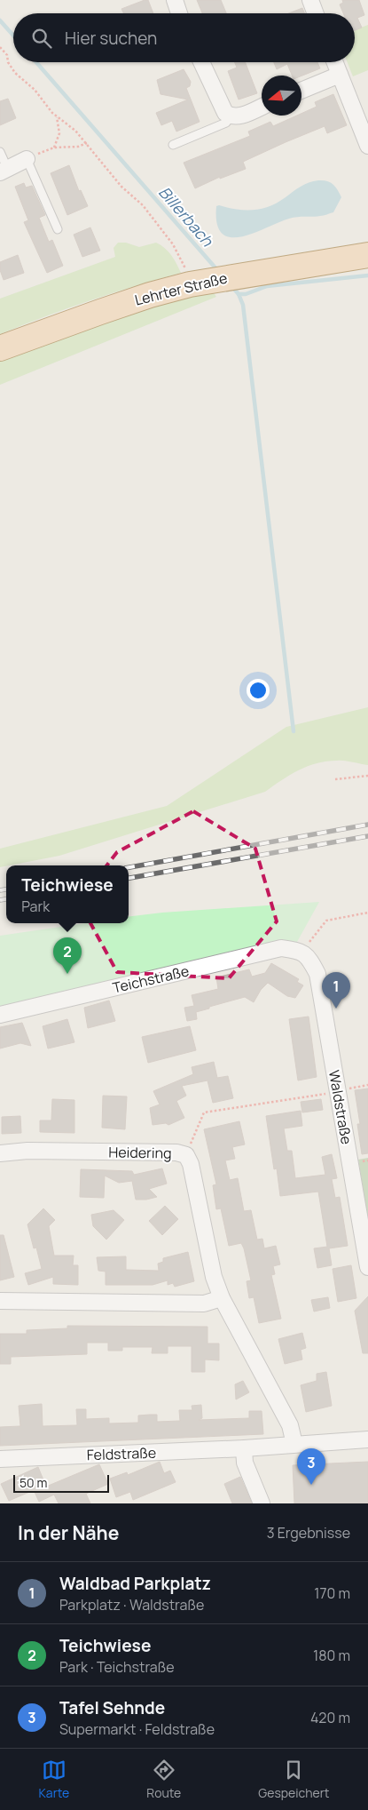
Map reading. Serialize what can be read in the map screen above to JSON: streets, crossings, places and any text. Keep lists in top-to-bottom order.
{
  "streets": {
    "main road": ["Lehrter Straße"],
    "street": [
      "Teichstraße",
      "Waldstraße",
      "Heidering",
      "Feldstraße"
    ]
  },
  "crossings": [
    ["Teichstraße", "Waldstraße"],
    ["Heidering", "Feldstraße"]
  ],
  "water": ["Billerbach"],
  "scale_bar": "50 m",
  "north": "left",
  "page": {
    "search": "Hier suchen",
    "popup": ["Teichwiese", "Park"],
    "pins": ["2", "1", "3"],
    "scale": "50 m",
    "heading": ["In der Nähe", "3 Ergebnisse"],
    "list": [
      {
        "mark": "1",
        "name": "Waldbad Parkplatz",
        "note": "Parkplatz · Waldstraße",
        "value": "170 m"
      },
      {
        "mark": "2",
        "name": "Teichwiese",
        "note": "Park · Teichstraße",
        "value": "180 m"
      },
      {
        "mark": "3",
        "name": "Tafel Sehnde",
        "note": "Supermarkt · Feldstraße",
        "value": "420 m"
      }
    ],
    "nav": ["Karte", "Route", "Gespeichert"]
  }
}
